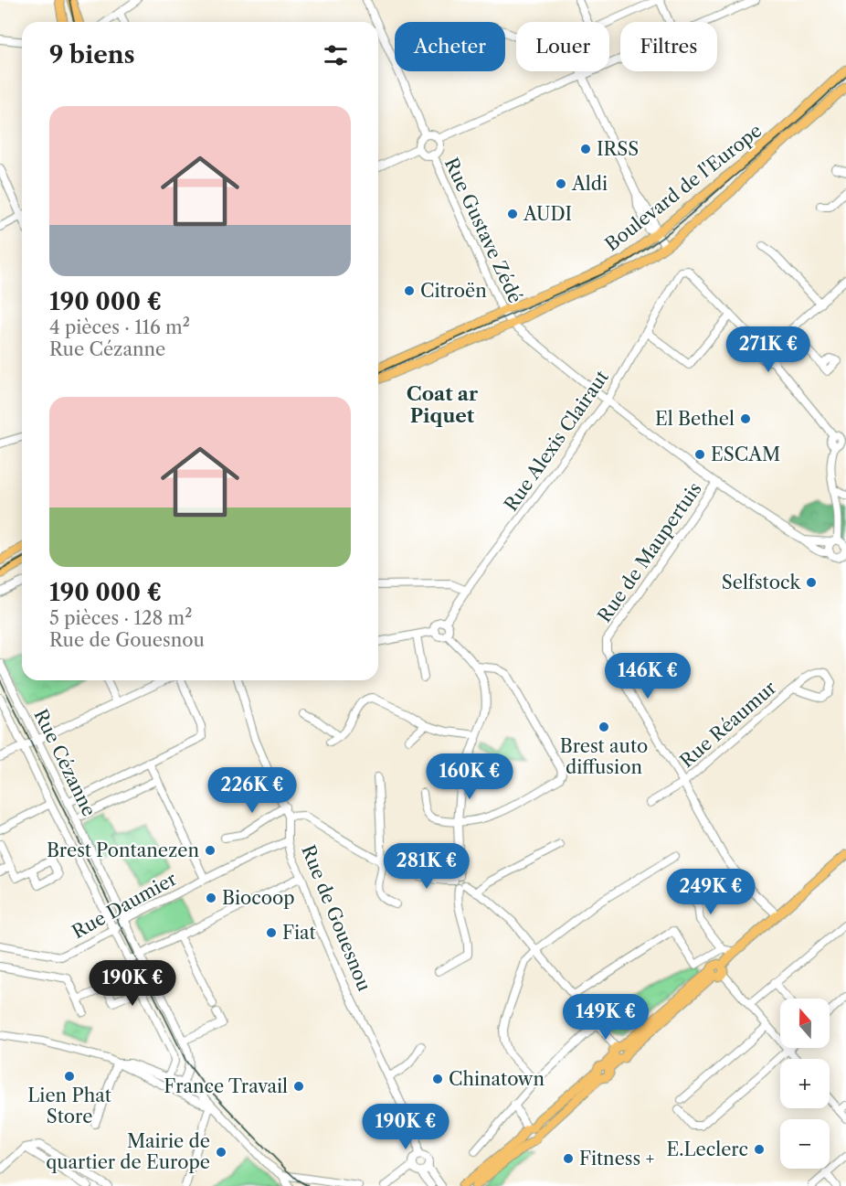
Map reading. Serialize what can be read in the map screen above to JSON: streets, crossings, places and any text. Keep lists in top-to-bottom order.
{
  "streets": {
    "main road": ["Boulevard de l'Europe"],
    "street": [
      "Rue Gustave Zédé",
      "Rue Alexis Clairaut",
      "Rue de Maupertuis",
      "Rue Réaumur",
      "Rue Cézanne",
      "Rue Daumier",
      "Rue de Gouesnou"
    ]
  },
  "crossings": [
    ["Boulevard de l'Europe", "Rue Gustave Zédé"],
    ["Rue de Maupertuis", "Rue Réaumur"],
    ["Rue Cézanne", "Rue Daumier"],
    ["Rue Daumier", "Rue de Gouesnou"]
  ],
  "districts": ["Coat ar Piquet"],
  "places": [
    "IRSS",
    "Aldi",
    "AUDI",
    "Citroën",
    "El Bethel",
    "ESCAM",
    "Selfstock",
    "Brest auto diffusion",
    "Brest Pontanezen",
    "Biocoop",
    "Fiat",
    "Lien Phat Store",
    "Chinatown",
    "France Travail",
    "E.Leclerc",
    "Mairie de quartier de Europe",
    "Fitness +"
  ],
  "north": "top",
  "page": {
    "chip": ["Acheter", "Louer", "Filtres"],
    "heading": "9 biens",
    "list": [
      {
        "name": "190 000 €",
        "note": "4 pièces · 116 m² · Rue Cézanne"
      },
      {
        "name": "190 000 €",
        "note": "5 pièces · 128 m² · Rue de Gouesnou"
      }
    ],
    "price": [
      "271K €",
      "146K €",
      "160K €",
      "226K €",
      "281K €",
      "249K €",
      "190K €",
      "149K €",
      "190K €"
    ],
    "map_buttons": ["+", "−"]
  }
}
